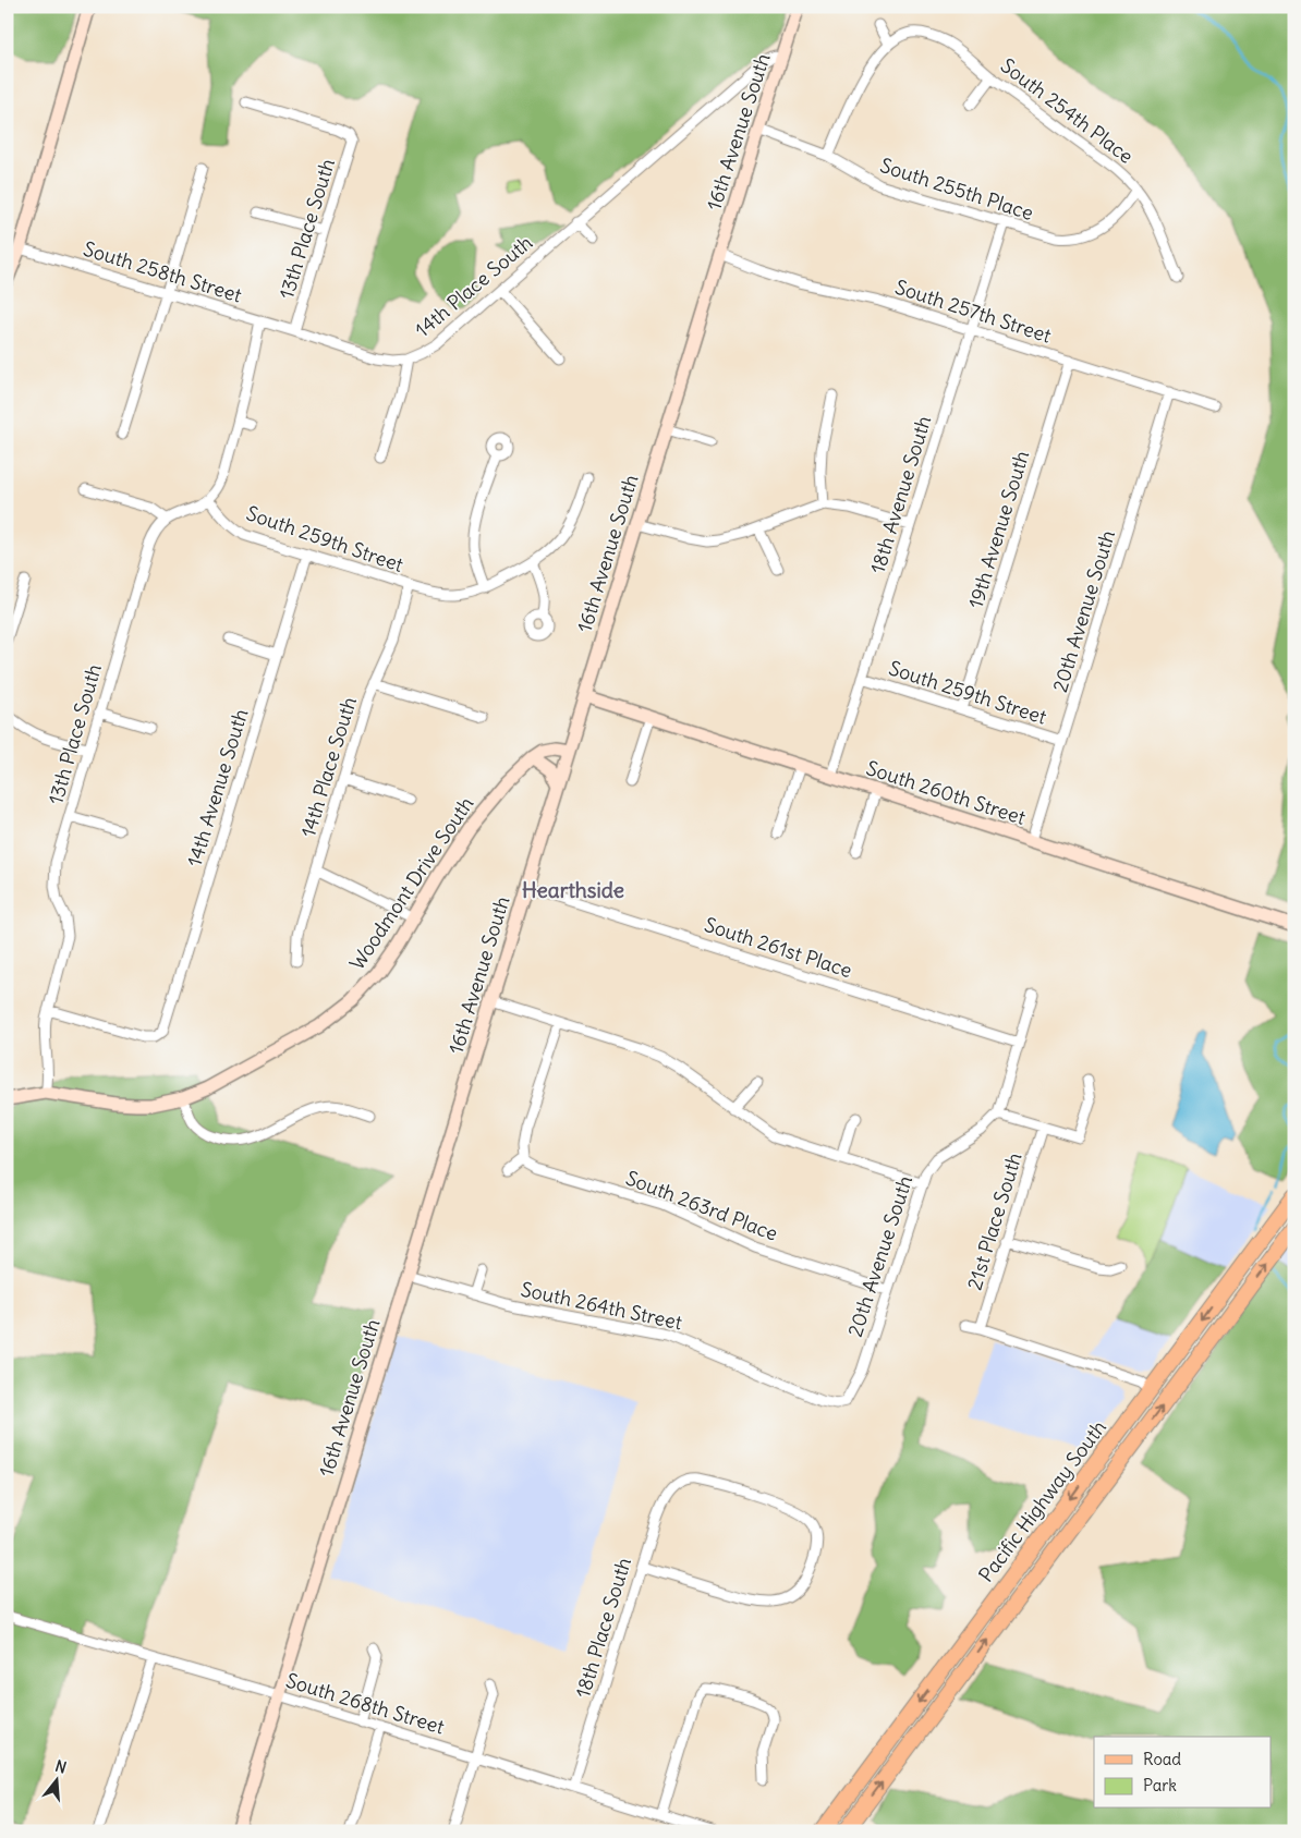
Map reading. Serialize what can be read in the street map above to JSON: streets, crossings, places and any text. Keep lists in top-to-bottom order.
{
  "streets": {
    "main road": [
      "16th Avenue South",
      "South 260th Street",
      "Woodmont Drive South",
      "Pacific Highway South"
    ],
    "street": [
      "South 254th Place",
      "South 255th Place",
      "13th Place South",
      "South 258th Street",
      "14th Place South",
      "South 257th Street",
      "18th Avenue South",
      "19th Avenue South",
      "South 259th Street",
      "20th Avenue South",
      "14th Avenue South",
      "South 261st Place",
      "South 263rd Place",
      "21st Place South",
      "South 264th Street",
      "18th Place South",
      "South 268th Street"
    ]
  },
  "crossings": [
    ["South 254th Place", "South 255th Place"],
    ["16th Avenue South", "South 255th Place"],
    ["16th Avenue South", "14th Place South"],
    ["16th Avenue South", "South 257th Street"],
    ["16th Avenue South", "South 260th Street"],
    ["16th Avenue South", "Woodmont Drive South"],
    ["16th Avenue South", "South 261st Place"],
    ["16th Avenue South", "South 264th Street"],
    ["16th Avenue South", "South 268th Street"],
    ["South 255th Place", "18th Avenue South"],
    ["13th Place South", "South 258th Street"],
    ["13th Place South", "14th Place South"],
    ["13th Place South", "14th Avenue South"],
    ["13th Place South", "Woodmont Drive South"],
    ["South 258th Street", "14th Place South"],
    ["14th Place South", "South 259th Street"],
    ["South 257th Street", "18th Avenue South"],
    ["South 257th Street", "19th Avenue South"],
    ["South 257th Street", "20th Avenue South"],
    ["18th Avenue South", "South 259th Street"],
    ["18th Avenue South", "South 260th Street"],
    ["19th Avenue South", "South 259th Street"],
    ["South 259th Street", "20th Avenue South"],
    ["South 259th Street", "14th Avenue South"],
    ["20th Avenue South", "South 260th Street"],
    ["20th Avenue South", "South 263rd Place"],
    ["20th Avenue South", "South 264th Street"],
    ["18th Place South", "South 268th Street"]
  ],
  "districts": ["Hearthside"],
  "legend": ["Road", "Park"],
  "north": "top"
}
